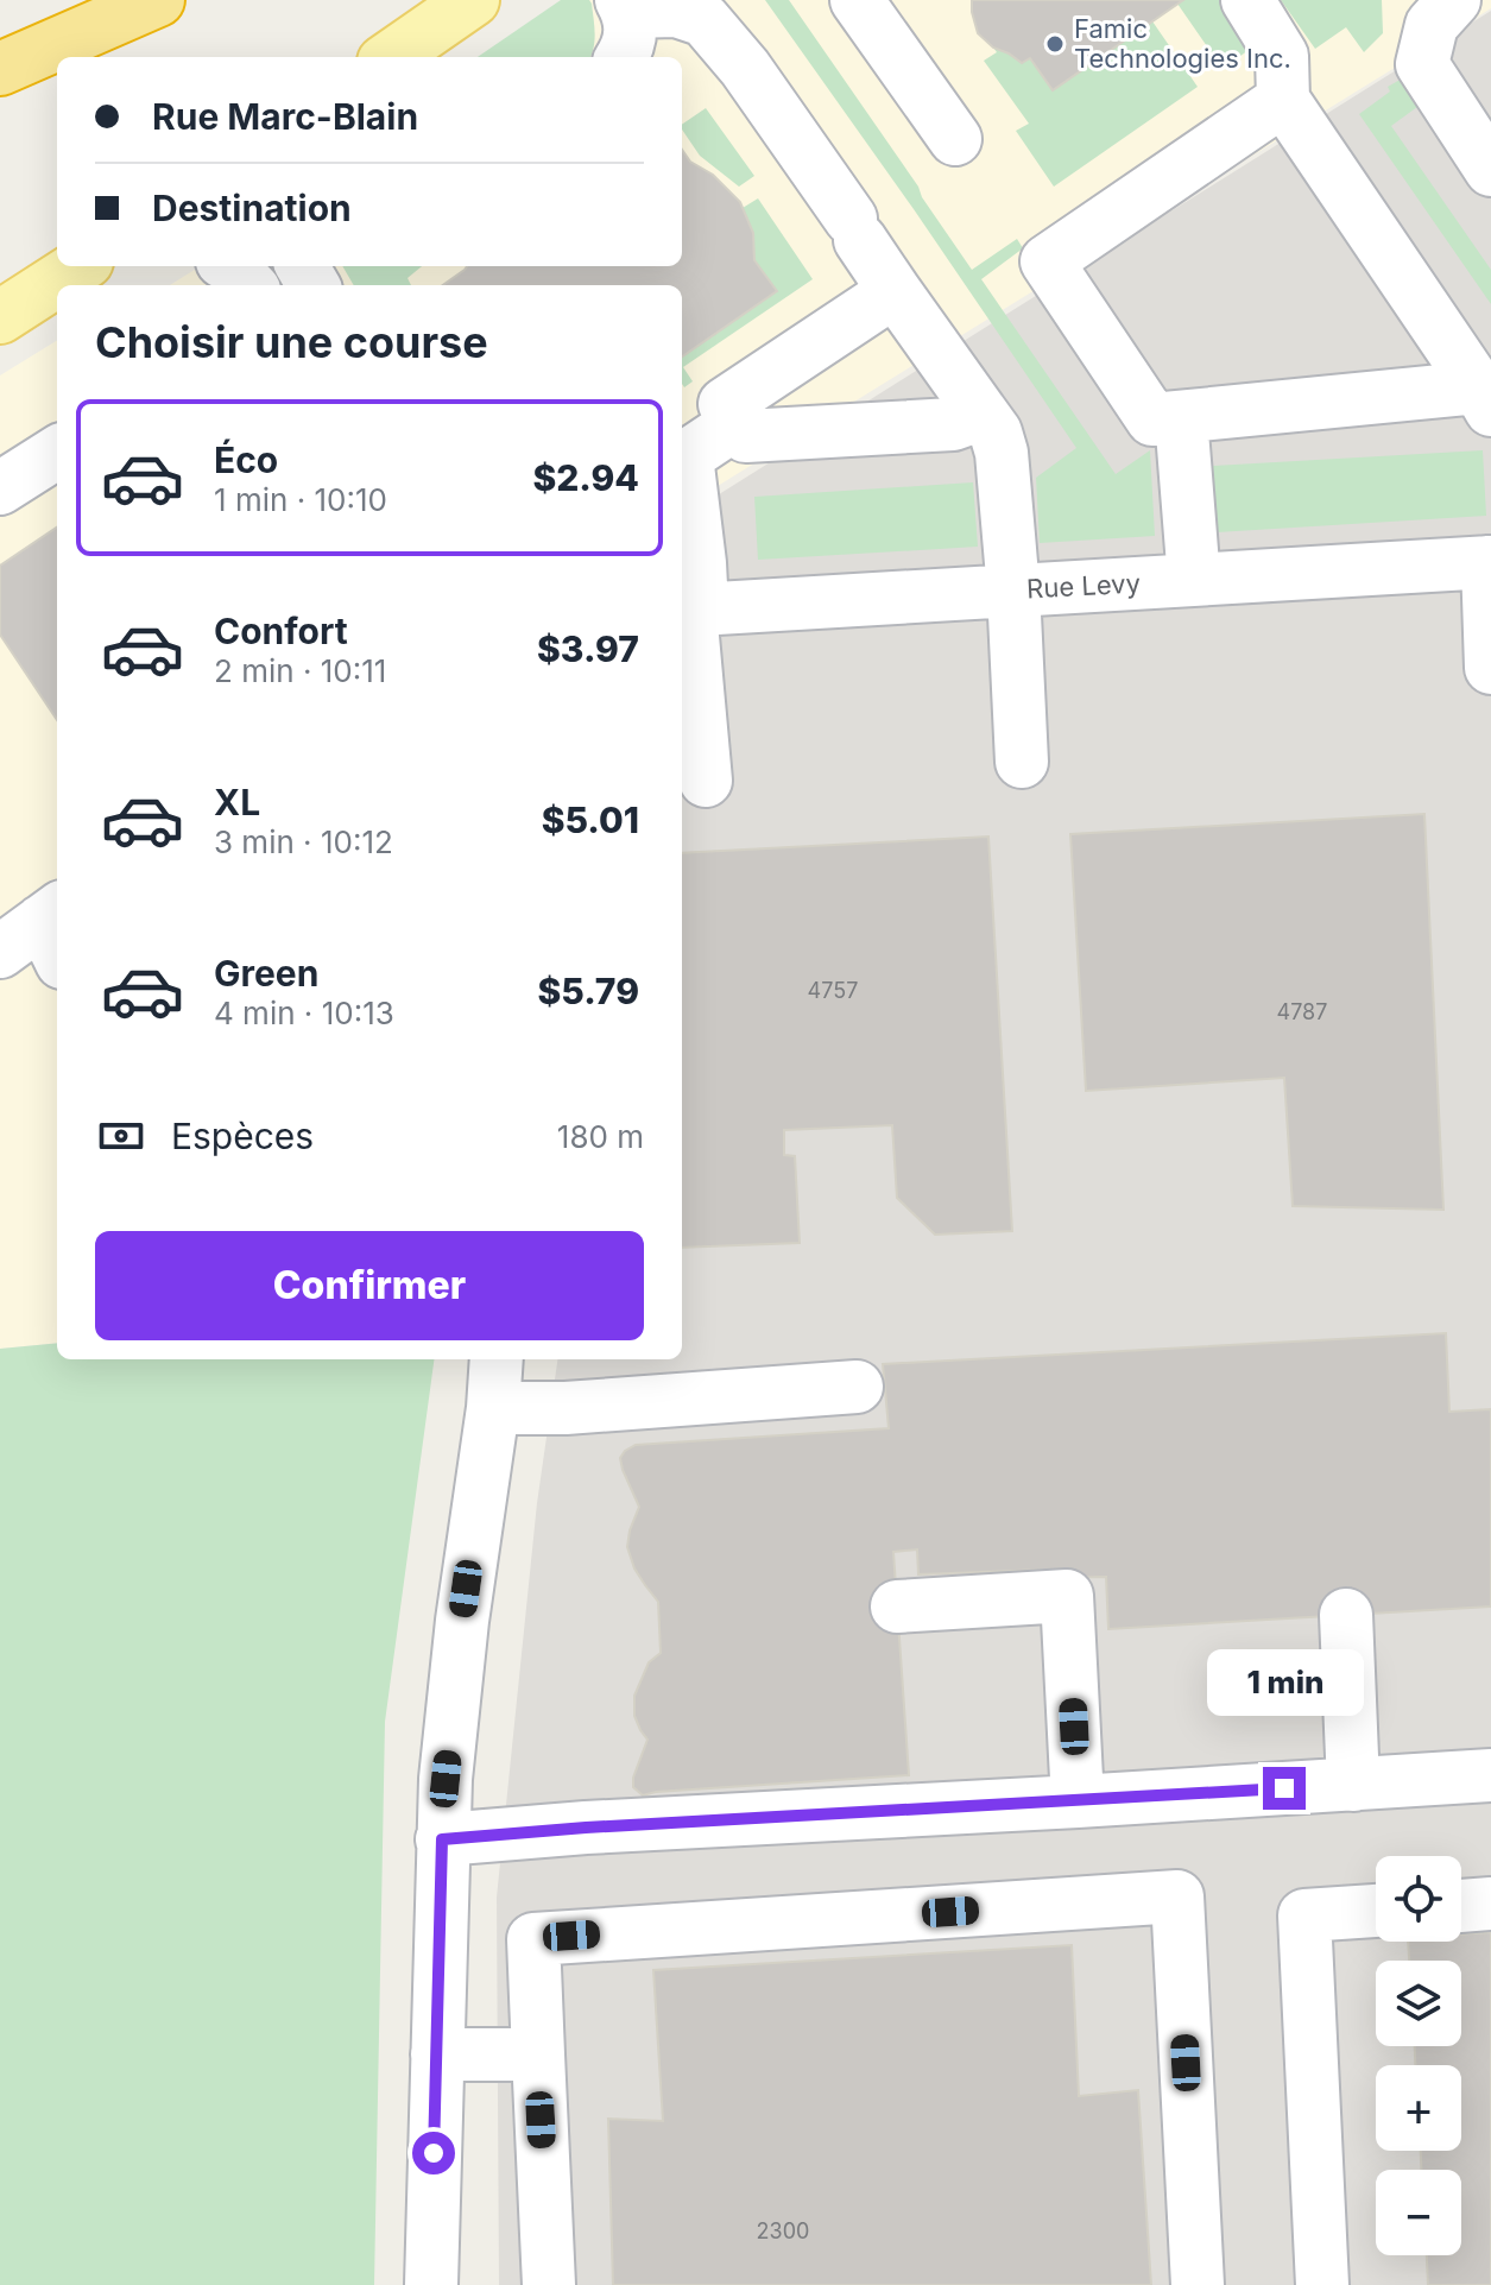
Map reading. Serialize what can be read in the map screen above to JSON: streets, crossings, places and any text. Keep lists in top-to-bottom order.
{
  "streets": {
    "street": ["Rue Levy"]
  },
  "places": ["Famic Technologies Inc."],
  "house_numbers": ["4757", "4787", "2300"],
  "page": {
    "banner": ["Rue Marc-Blain", "Destination"],
    "heading": "Choisir une course",
    "list": [
      {
        "name": "Éco",
        "note": "1 min · 10:10",
        "value": "$2.94"
      },
      {
        "name": "Confort",
        "note": "2 min · 10:11",
        "value": "$3.97"
      },
      {
        "name": "XL",
        "note": "3 min · 10:12",
        "value": "$5.01"
      },
      {
        "name": "Green",
        "note": "4 min · 10:13",
        "value": "$5.79"
      }
    ],
    "pay": ["Espèces", "180 m"],
    "buttons": "Confirmer",
    "bubble": "1 min",
    "map_buttons": ["+", "−"]
  }
}
